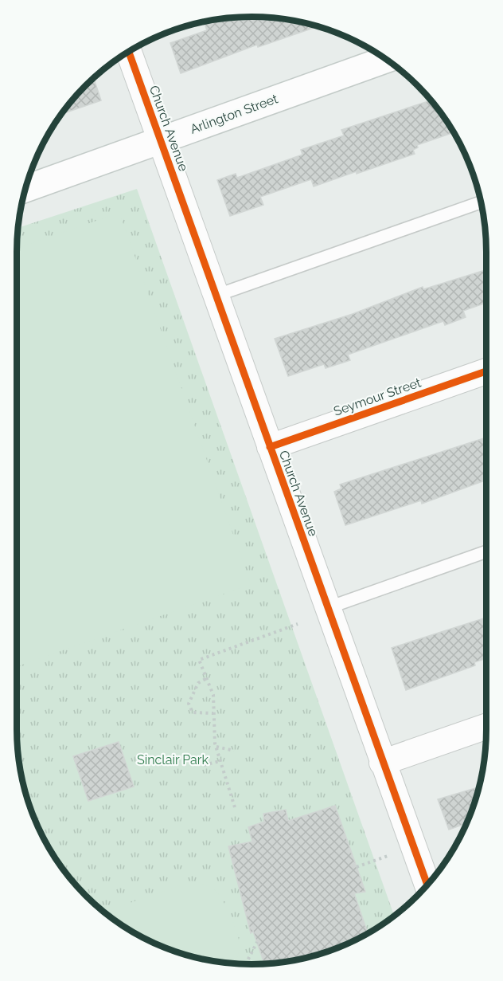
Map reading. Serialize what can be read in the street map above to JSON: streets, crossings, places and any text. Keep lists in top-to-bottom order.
{
  "streets": {
    "main road": ["Arlington Street"],
    "street": ["Church Avenue", "Seymour Street"]
  },
  "crossings": [
    ["Arlington Street", "Church Avenue"],
    ["Church Avenue", "Seymour Street"]
  ],
  "parks": ["Sinclair Park"]
}
